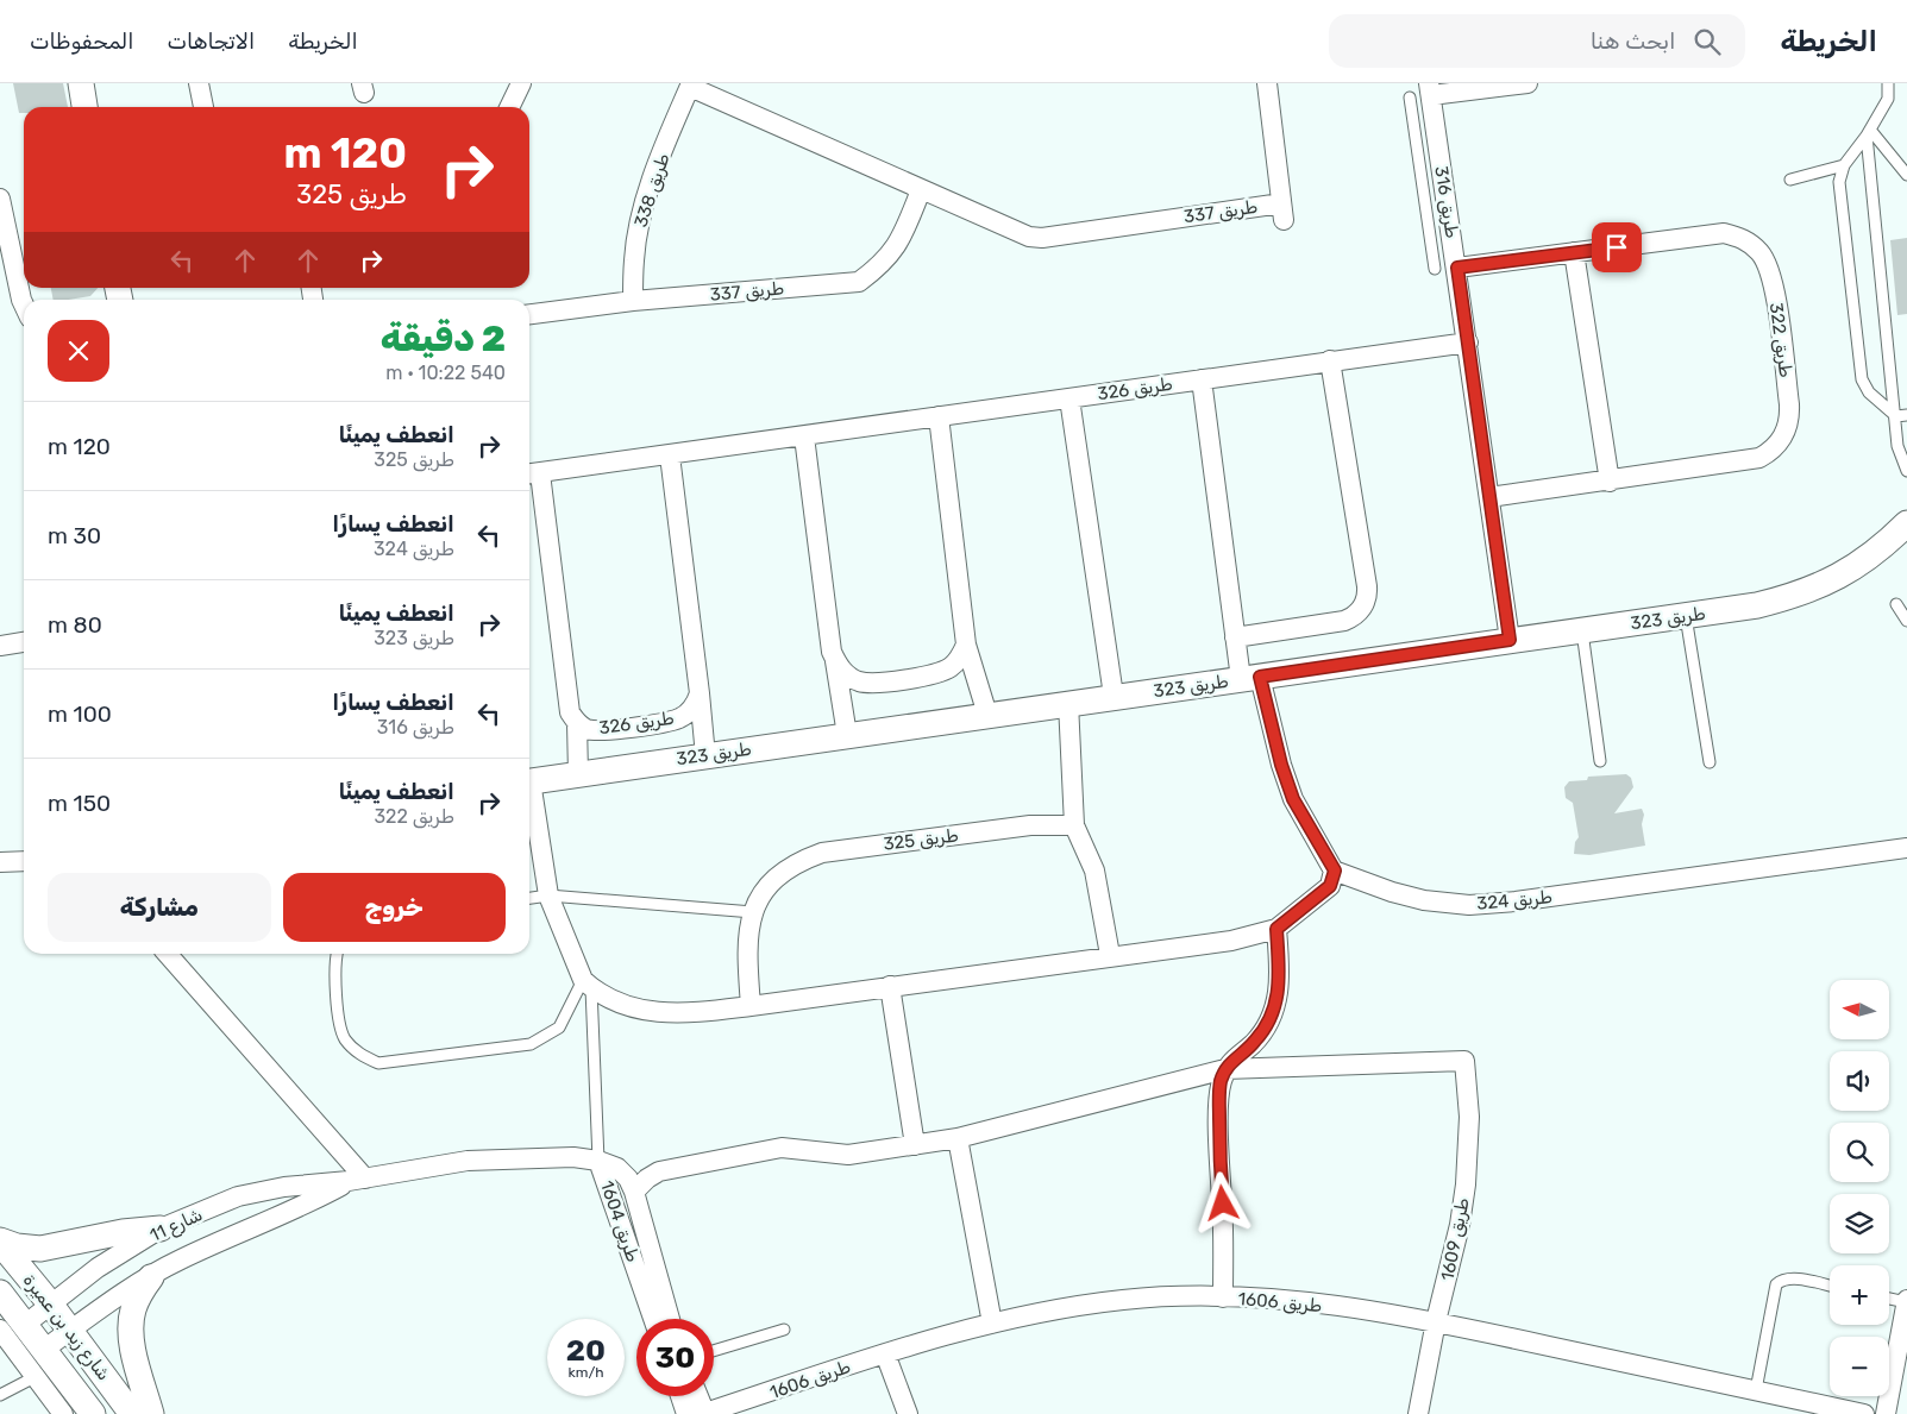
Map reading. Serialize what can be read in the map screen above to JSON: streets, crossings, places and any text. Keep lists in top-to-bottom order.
{
  "streets": {
    "street": [
      "طريق 338",
      "طريق 316",
      "طريق 337",
      "طريق 322",
      "طريق 326",
      "طريق 323",
      "طريق 325",
      "طريق 324",
      "طريق 1604",
      "شارع 11",
      "طريق 1609",
      "طريق 1606",
      "شارع زيد بن عميرة"
    ]
  },
  "crossings": [
    ["طريق 338", "طريق 337"],
    ["طريق 316", "طريق 322"],
    ["طريق 316", "طريق 326"],
    ["طريق 316", "طريق 323"],
    ["طريق 1604", "شارع 11"],
    ["شارع 11", "شارع زيد بن عميرة"],
    ["طريق 1609", "طريق 1606"]
  ],
  "north": "left",
  "page": {
    "header": "الخريطة",
    "search": "ابحث هنا",
    "nav": ["الخريطة", "الاتجاهات", "المحفوظات"],
    "turn": ["120 m", "طريق 325"],
    "heading": ["2 دقيقة", "540 m · 10:22"],
    "list": [
      {
        "name": "انعطف يمينًا",
        "note": "طريق 325",
        "value": "120 m"
      },
      {
        "name": "انعطف يسارًا",
        "note": "طريق 324",
        "value": "30 m"
      },
      {
        "name": "انعطف يمينًا",
        "note": "طريق 323",
        "value": "80 m"
      },
      {
        "name": "انعطف يسارًا",
        "note": "طريق 316",
        "value": "100 m"
      },
      {
        "name": "انعطف يمينًا",
        "note": "طريق 322",
        "value": "150 m"
      }
    ],
    "buttons": ["خروج", "مشاركة"],
    "map_buttons": ["+", "−"],
    "speed": "20 km/h",
    "limit": "30"
  }
}
